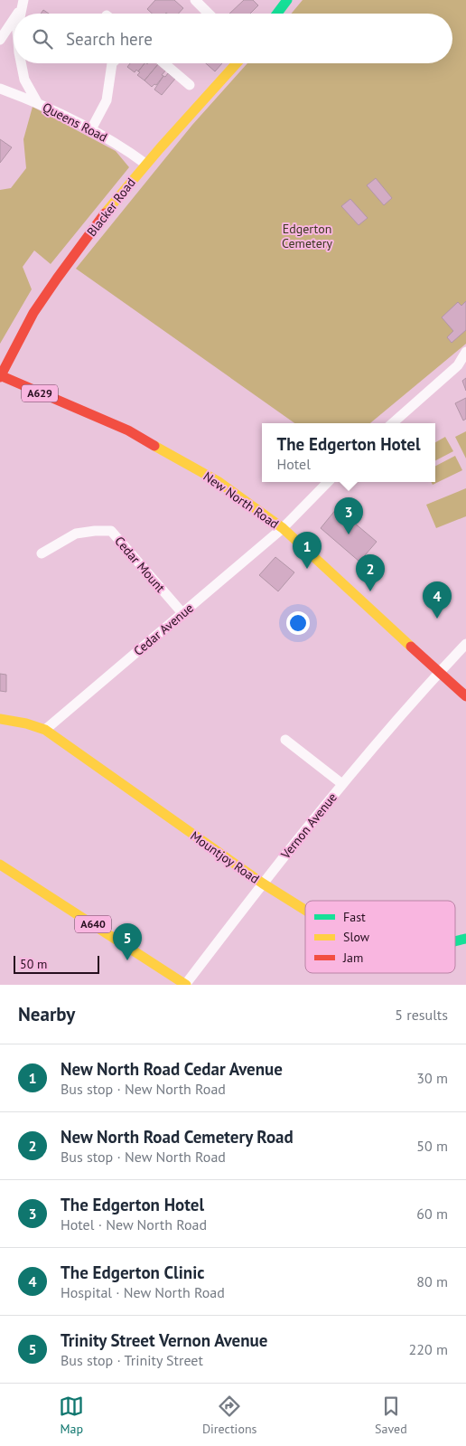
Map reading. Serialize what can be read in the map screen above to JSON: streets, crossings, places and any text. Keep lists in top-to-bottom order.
{
  "streets": {
    "main road": [
      "Blacker Road",
      "A629",
      "New North Road",
      "Mountjoy Road",
      "A640"
    ],
    "street": [
      "Queens Road",
      "Cedar Mount",
      "Cedar Avenue",
      "Vernon Avenue"
    ]
  },
  "crossings": [
    ["Queens Road", "Blacker Road"],
    ["Blacker Road", "New North Road"],
    ["New North Road", "Cedar Avenue"],
    ["New North Road", "Vernon Avenue"],
    ["Cedar Mount", "Cedar Avenue"],
    ["Cedar Avenue", "Mountjoy Road"],
    ["Vernon Avenue", "Mountjoy Road"],
    ["Vernon Avenue", "A640"]
  ],
  "parks": ["Edgerton Cemetery"],
  "legend": ["Fast", "Slow", "Jam"],
  "scale_bar": "50 m",
  "page": {
    "search": "Search here",
    "popup": ["The Edgerton Hotel", "Hotel"],
    "pins": [
      "3",
      "1",
      "2",
      "4",
      "5"
    ],
    "scale": "50 m",
    "heading": ["Nearby", "5 results"],
    "list": [
      {
        "mark": "1",
        "name": "New North Road Cedar Avenue",
        "note": "Bus stop · New North Road",
        "value": "30 m"
      },
      {
        "mark": "2",
        "name": "New North Road Cemetery Road",
        "note": "Bus stop · New North Road",
        "value": "50 m"
      },
      {
        "mark": "3",
        "name": "The Edgerton Hotel",
        "note": "Hotel · New North Road",
        "value": "60 m"
      },
      {
        "mark": "4",
        "name": "The Edgerton Clinic",
        "note": "Hospital · New North Road",
        "value": "80 m"
      },
      {
        "mark": "5",
        "name": "Trinity Street Vernon Avenue",
        "note": "Bus stop · Trinity Street",
        "value": "220 m"
      }
    ],
    "nav": ["Map", "Directions", "Saved"]
  }
}
